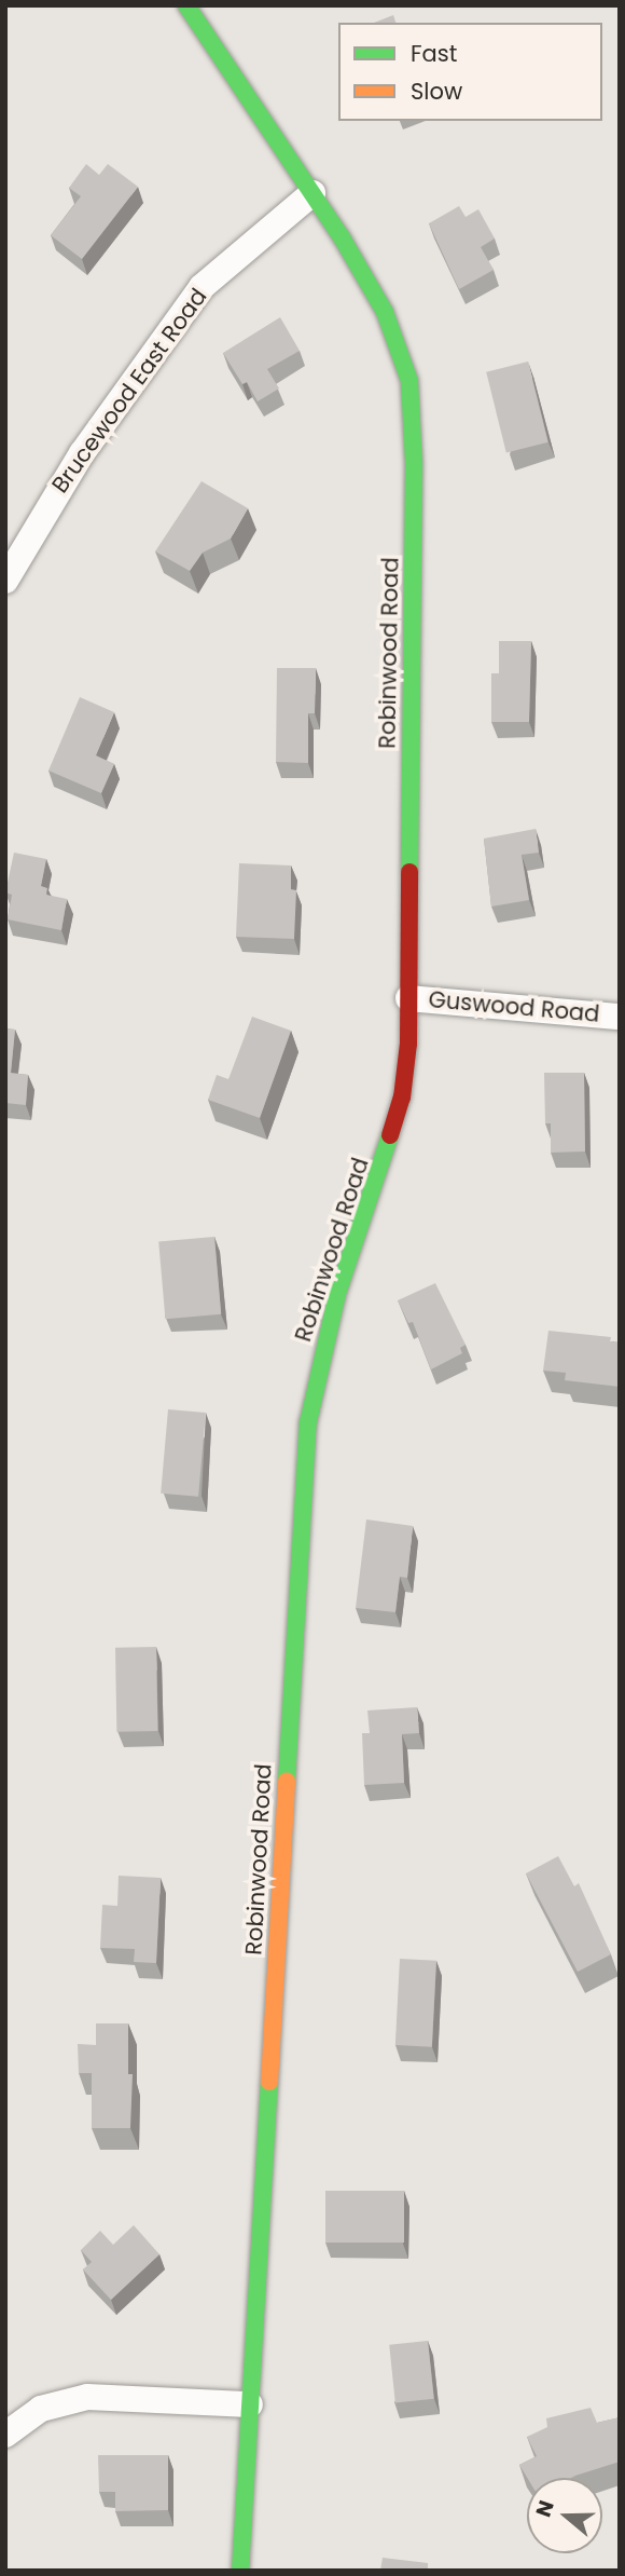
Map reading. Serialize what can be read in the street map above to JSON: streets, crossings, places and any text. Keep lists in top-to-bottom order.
{
  "streets": {
    "street": ["Brucewood East Road", "Robinwood Road", "Guswood Road"]
  },
  "crossings": [
    ["Brucewood East Road", "Robinwood Road"],
    ["Robinwood Road", "Guswood Road"]
  ],
  "legend": ["Fast", "Slow"],
  "north": "left"
}
